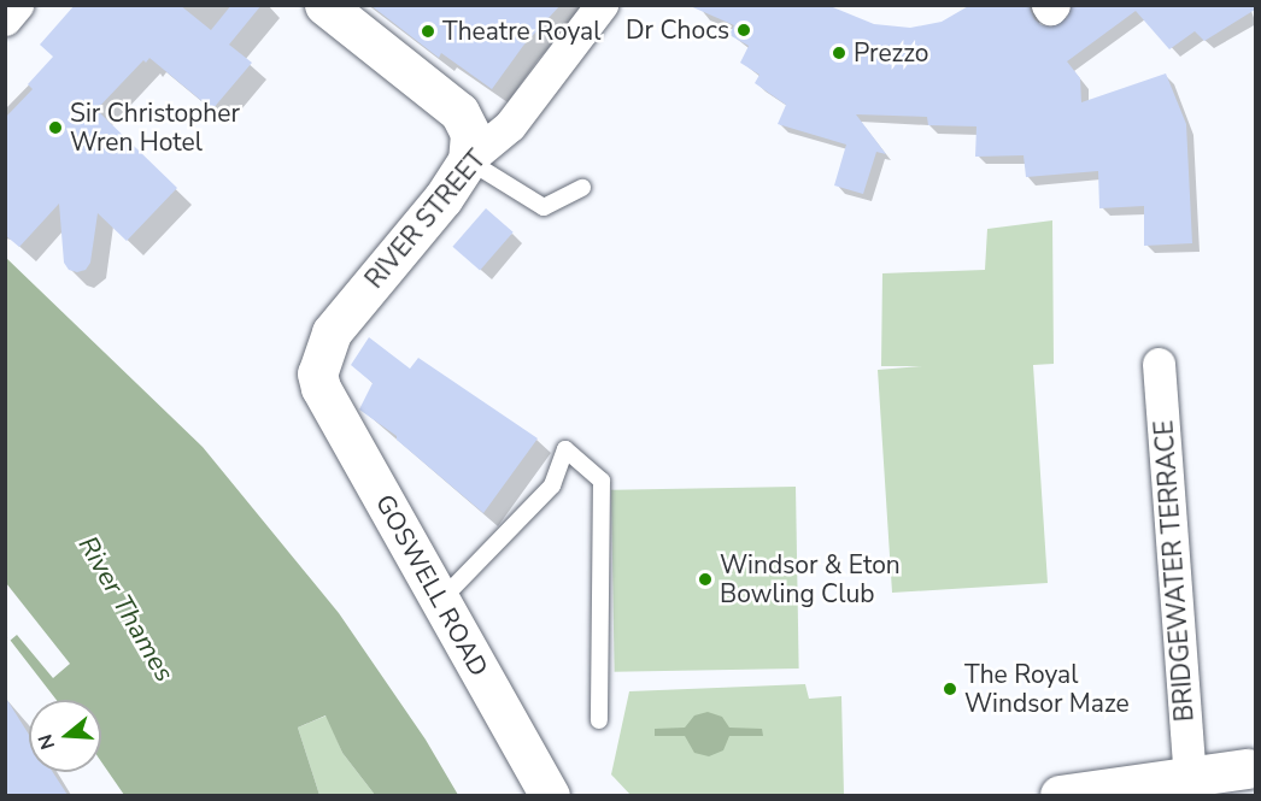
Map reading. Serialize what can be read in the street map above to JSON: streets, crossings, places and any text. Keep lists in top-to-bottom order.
{
  "streets": {
    "street": ["RIVER STREET", "BRIDGEWATER TERRACE", "GOSWELL ROAD"]
  },
  "crossings": [
    ["RIVER STREET", "GOSWELL ROAD"]
  ],
  "water": ["River Thames"],
  "places": [
    "Dr Chocs",
    "Theatre Royal",
    "Prezzo",
    "Sir Christopher Wren Hotel",
    "Windsor & Eton Bowling Club",
    "The Royal Windsor Maze"
  ],
  "north": "left"
}
